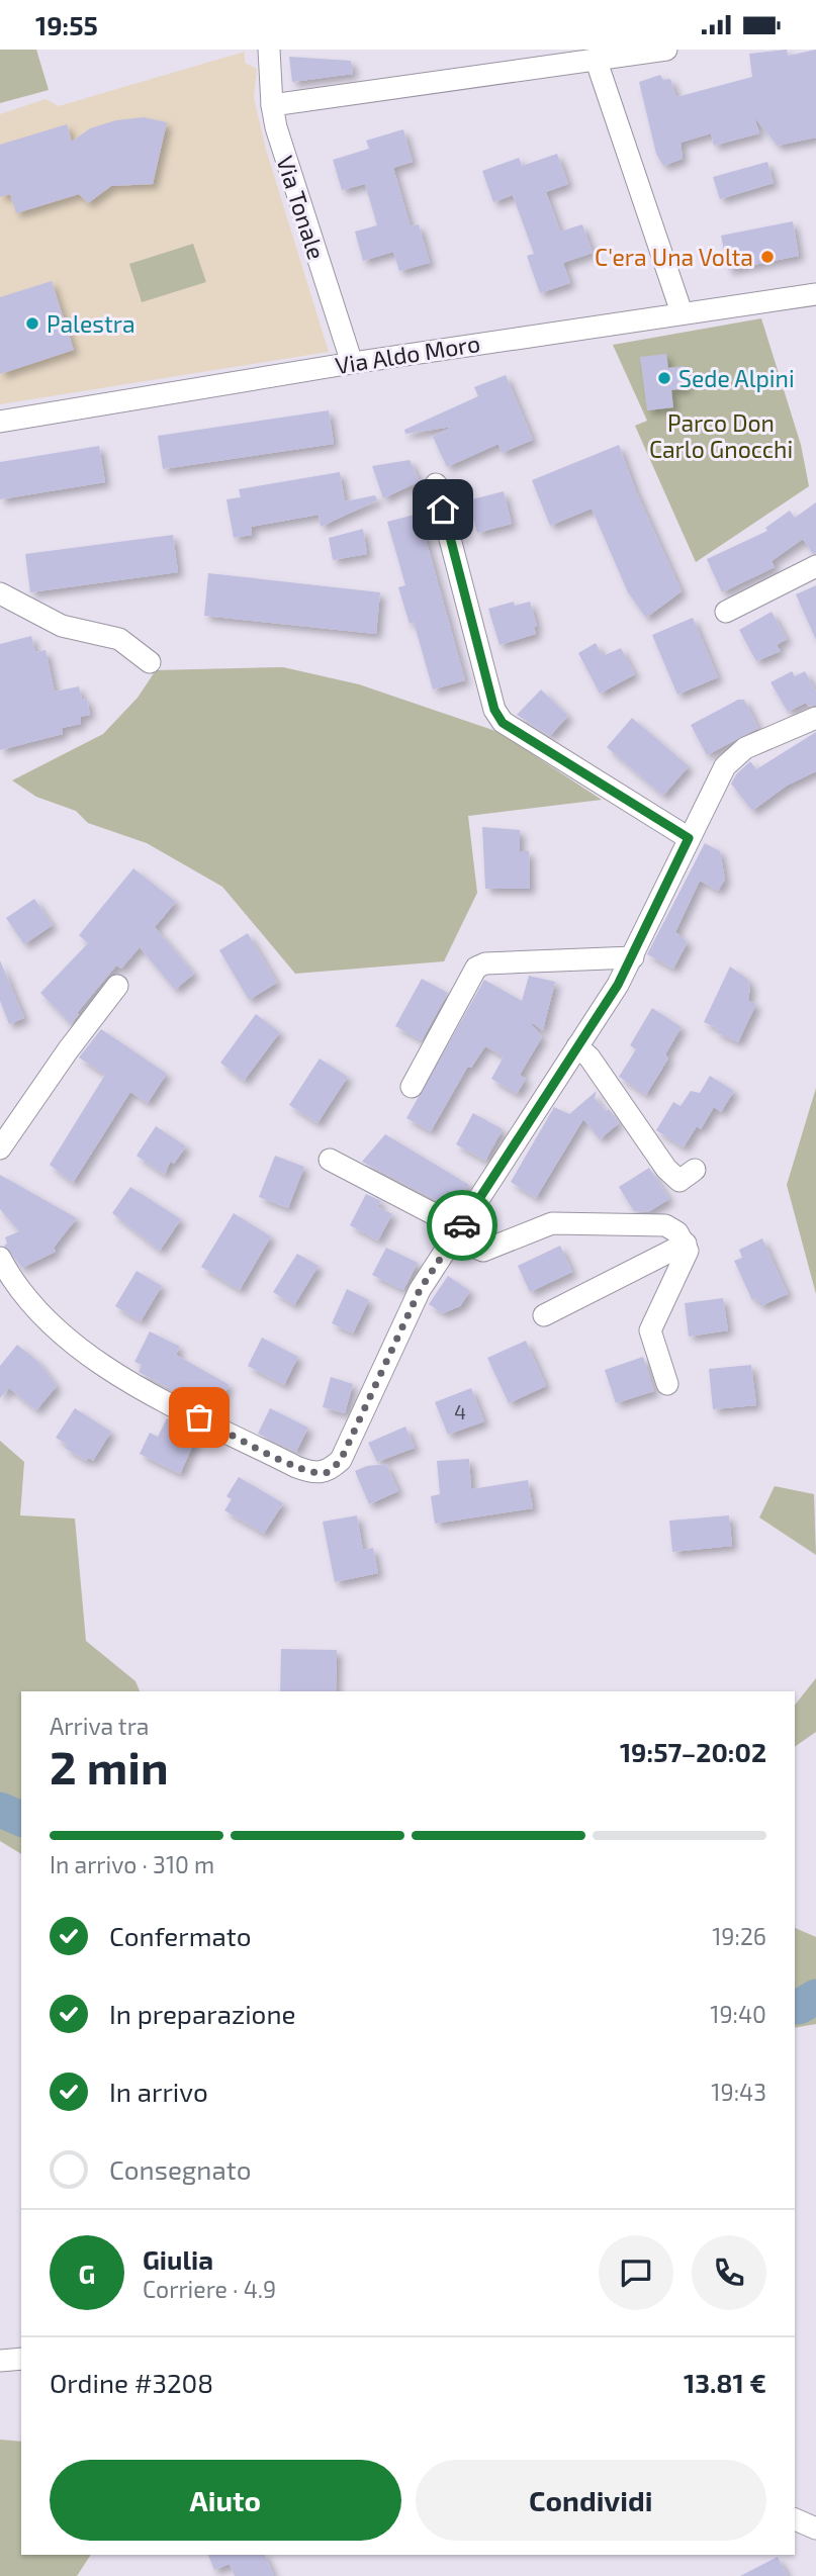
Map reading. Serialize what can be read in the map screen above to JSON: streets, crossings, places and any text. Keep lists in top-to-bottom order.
{
  "streets": {
    "street": ["Via Tonale", "Via Aldo Moro"]
  },
  "crossings": [
    ["Via Tonale", "Via Aldo Moro"]
  ],
  "parks": ["Parco Don Carlo Gnocchi"],
  "places": ["C'era Una Volta", "Palestra", "Sede Alpini"],
  "house_numbers": ["4"],
  "page": {
    "status": "19:55",
    "heading": ["2 min", "Arriva tra", "19:57–20:02"],
    "panel": [
      "Giulia",
      "Corriere · 4.9",
      "Ordine #3208",
      "13.81 €"
    ],
    "bar": "In arrivo · 310 m",
    "list": [
      ["Confermato", "19:26"],
      ["In preparazione", "19:40"],
      ["In arrivo", "19:43"],
      "Consegnato"
    ],
    "round": "G",
    "buttons": ["Aiuto", "Condividi"]
  }
}
